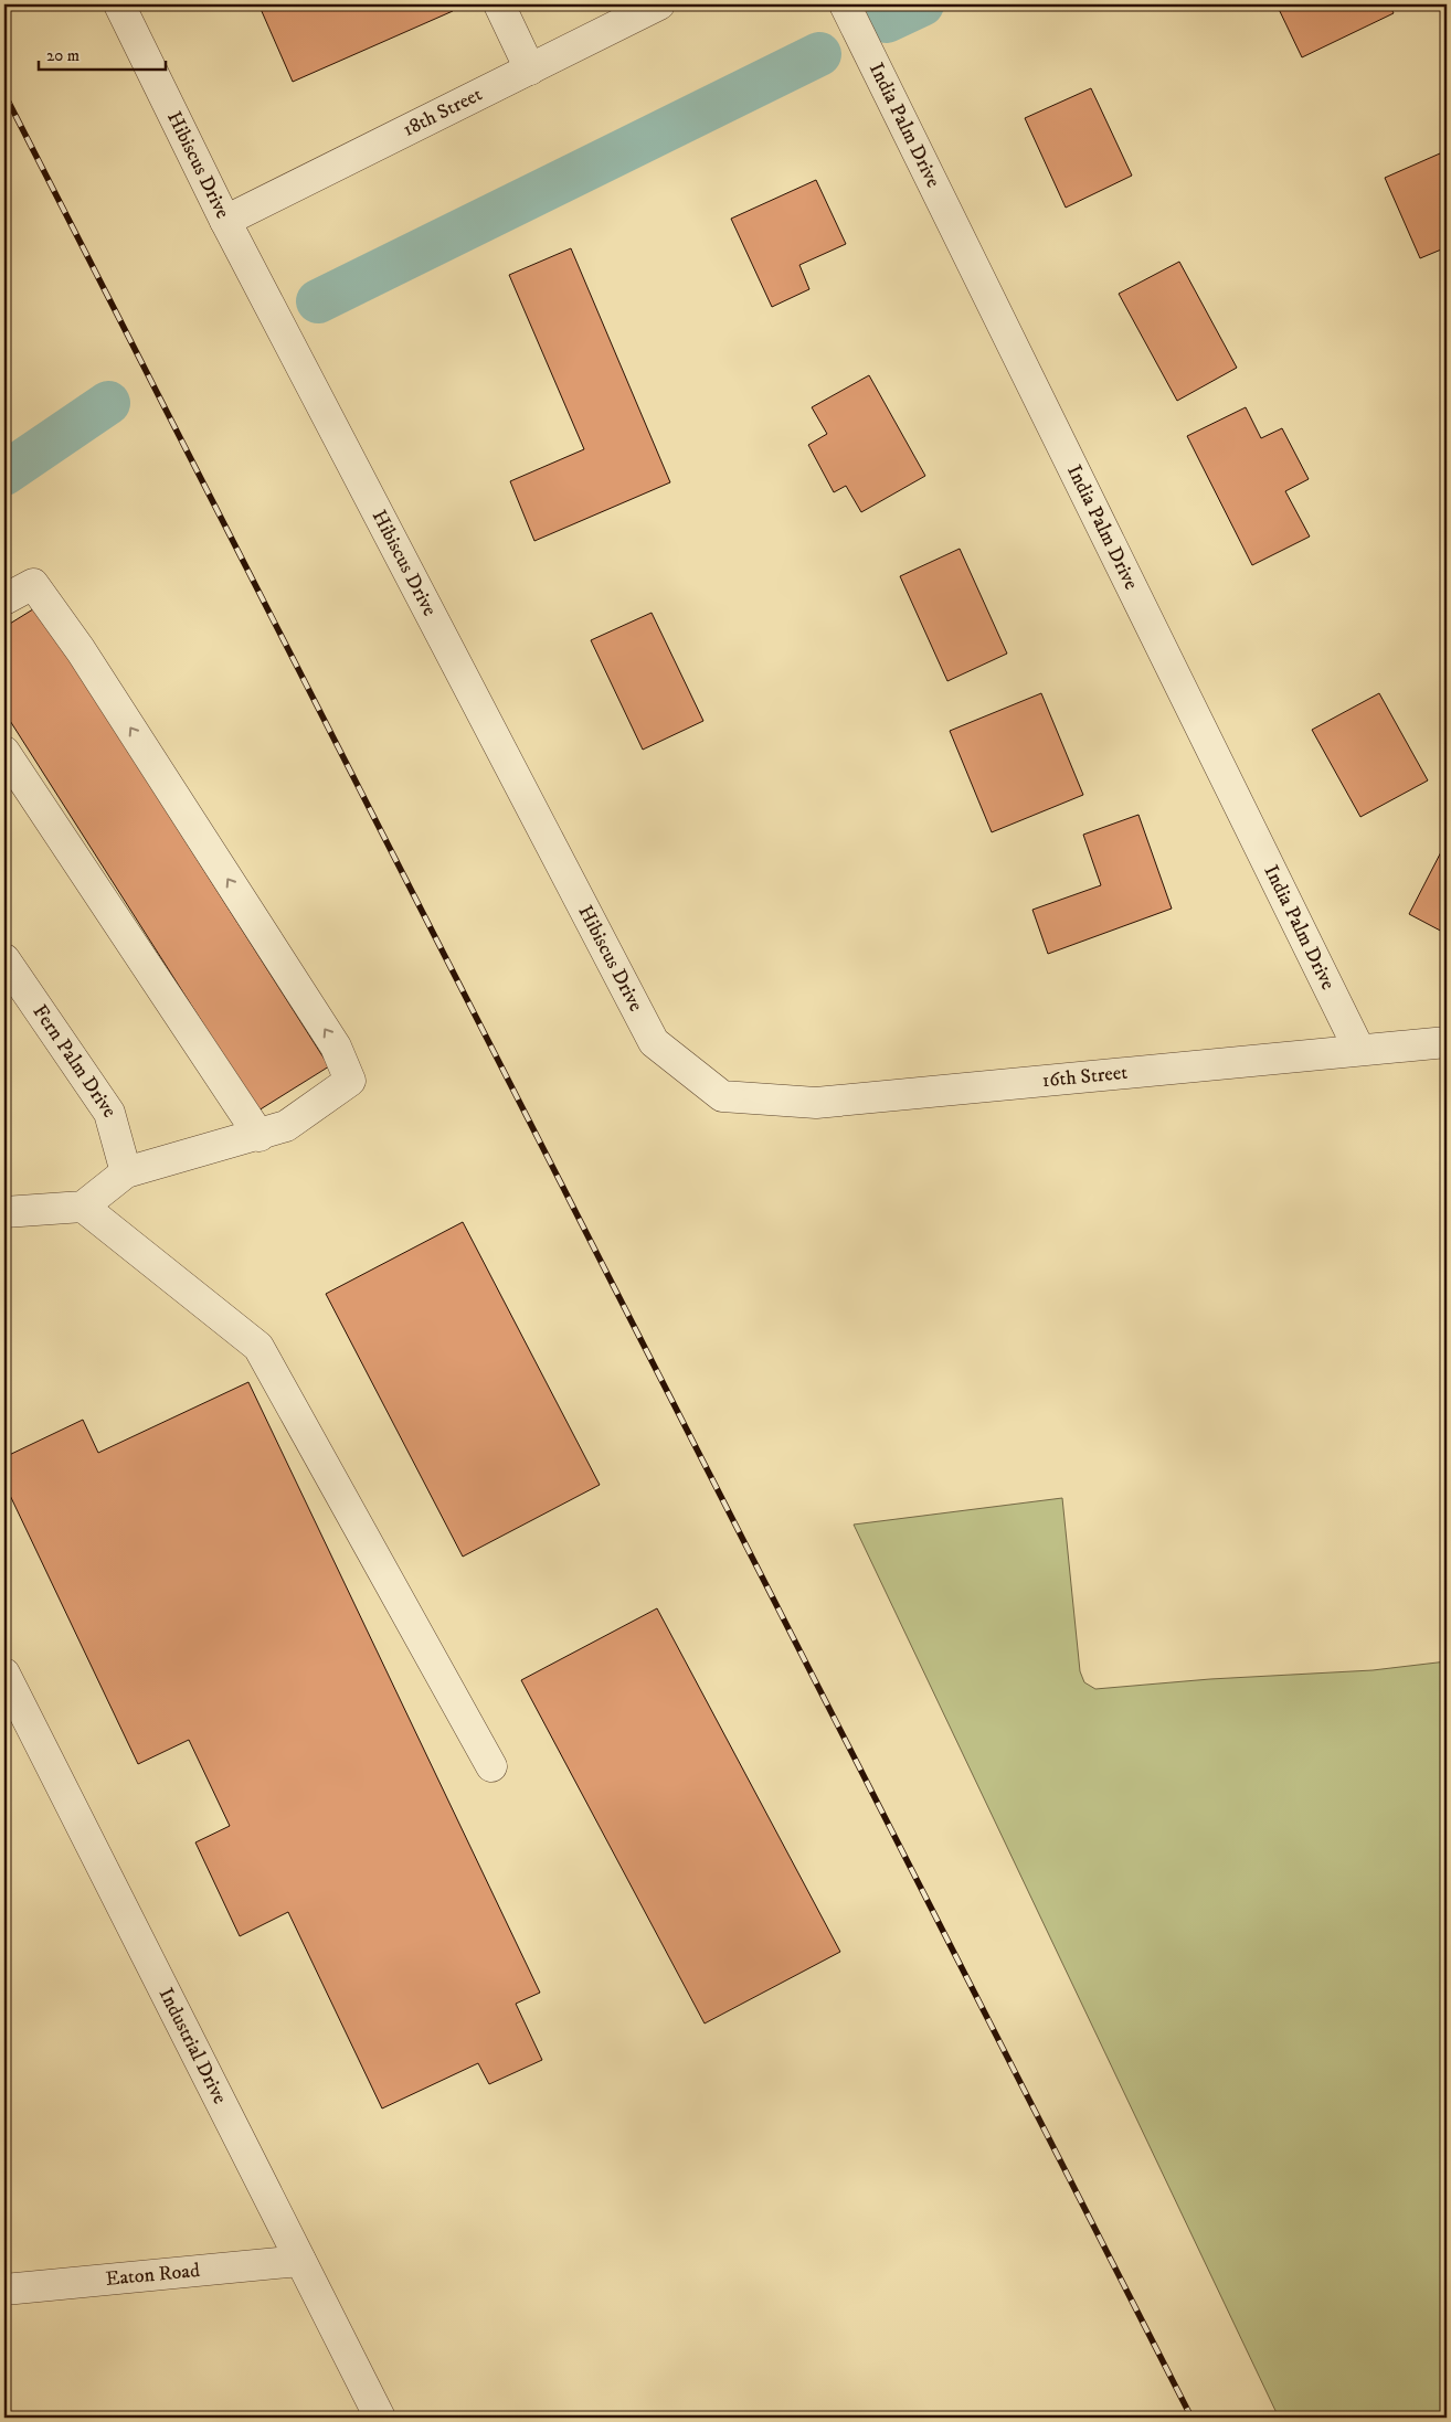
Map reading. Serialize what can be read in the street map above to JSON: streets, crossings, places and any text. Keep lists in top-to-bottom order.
{
  "streets": {
    "street": [
      "18th Street",
      "India Palm Drive",
      "Hibiscus Drive",
      "Fern Palm Drive",
      "16th Street",
      "Industrial Drive",
      "Eaton Road"
    ]
  },
  "crossings": [
    ["18th Street", "Hibiscus Drive"],
    ["India Palm Drive", "16th Street"],
    ["Hibiscus Drive", "16th Street"],
    ["Industrial Drive", "Eaton Road"]
  ],
  "scale_bar": "20 m"
}
